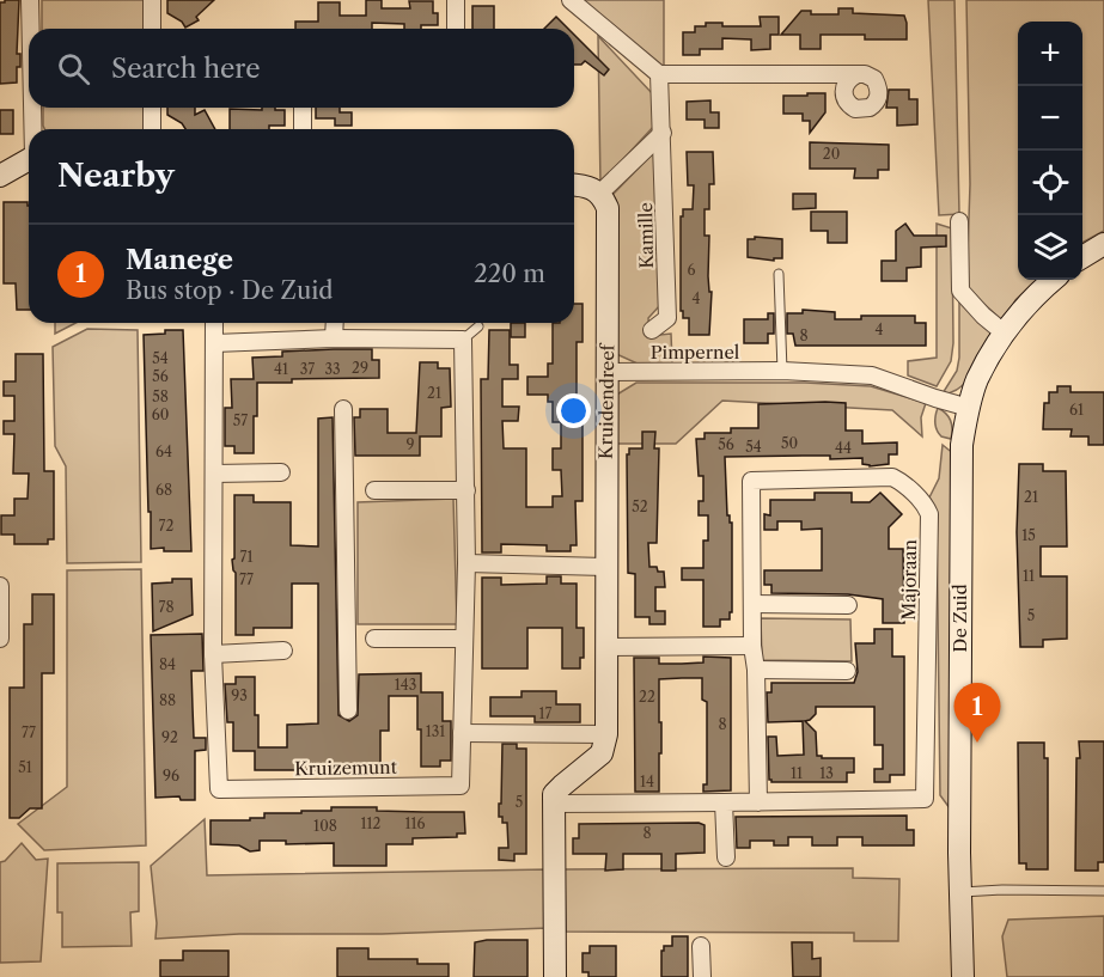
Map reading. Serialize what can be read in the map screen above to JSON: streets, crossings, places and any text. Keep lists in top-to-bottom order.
{
  "streets": {
    "street": [
      "Kamille",
      "Pimpernel",
      "Kruidendreef",
      "Majoraan",
      "De Zuid",
      "Kruizemunt"
    ]
  },
  "crossings": [
    ["Pimpernel", "Kruidendreef"],
    ["Pimpernel", "De Zuid"]
  ],
  "house_numbers": [
    "20",
    "6",
    "4",
    "4",
    "8",
    "54",
    "29",
    "41",
    "37",
    "33",
    "56",
    "21",
    "58",
    "61",
    "60",
    "57",
    "50",
    "9",
    "56",
    "54",
    "44",
    "64",
    "68",
    "21",
    "52",
    "72",
    "15",
    "71",
    "11",
    "77",
    "78",
    "5",
    "84",
    "143",
    "93",
    "22",
    "88",
    "17",
    "8",
    "131",
    "77",
    "92",
    "51",
    "11",
    "13",
    "96",
    "14",
    "5",
    "112",
    "116",
    "108",
    "8"
  ],
  "page": {
    "map_buttons": ["+", "−"],
    "search": "Search here",
    "heading": "Nearby",
    "list": [
      {
        "mark": "1",
        "name": "Manege",
        "note": "Bus stop · De Zuid",
        "value": "220 m"
      }
    ],
    "pins": "1"
  }
}
